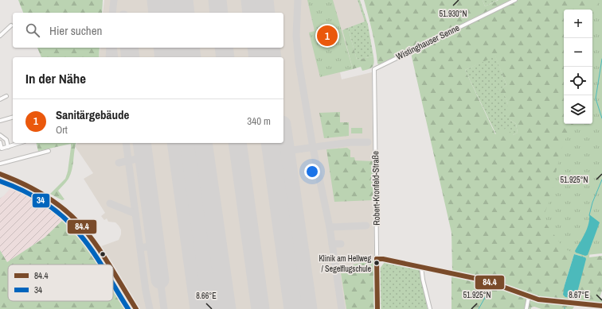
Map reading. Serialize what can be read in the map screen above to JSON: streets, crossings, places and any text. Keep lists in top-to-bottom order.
{
  "streets": {
    "street": ["Wistinghauser Senne", "Robert-Kronfeld-Straße"]
  },
  "crossings": [
    ["Wistinghauser Senne", "Robert-Kronfeld-Straße"]
  ],
  "places": ["Klinik am Hellweg / Segelflugschule"],
  "lines": ["transit line 84.4", "transit line 34"],
  "legend": ["84.4", "34"],
  "page": {
    "map_buttons": ["+", "−"],
    "search": "Hier suchen",
    "pins": "1",
    "heading": "In der Nähe",
    "list": [
      {
        "mark": "1",
        "name": "Sanitärgebäude",
        "note": "Ort",
        "value": "340 m"
      }
    ]
  },
  "coordinates": [
    "51.930°N",
    "51.925°N",
    "8.67°E",
    "8.66°E"
  ]
}
